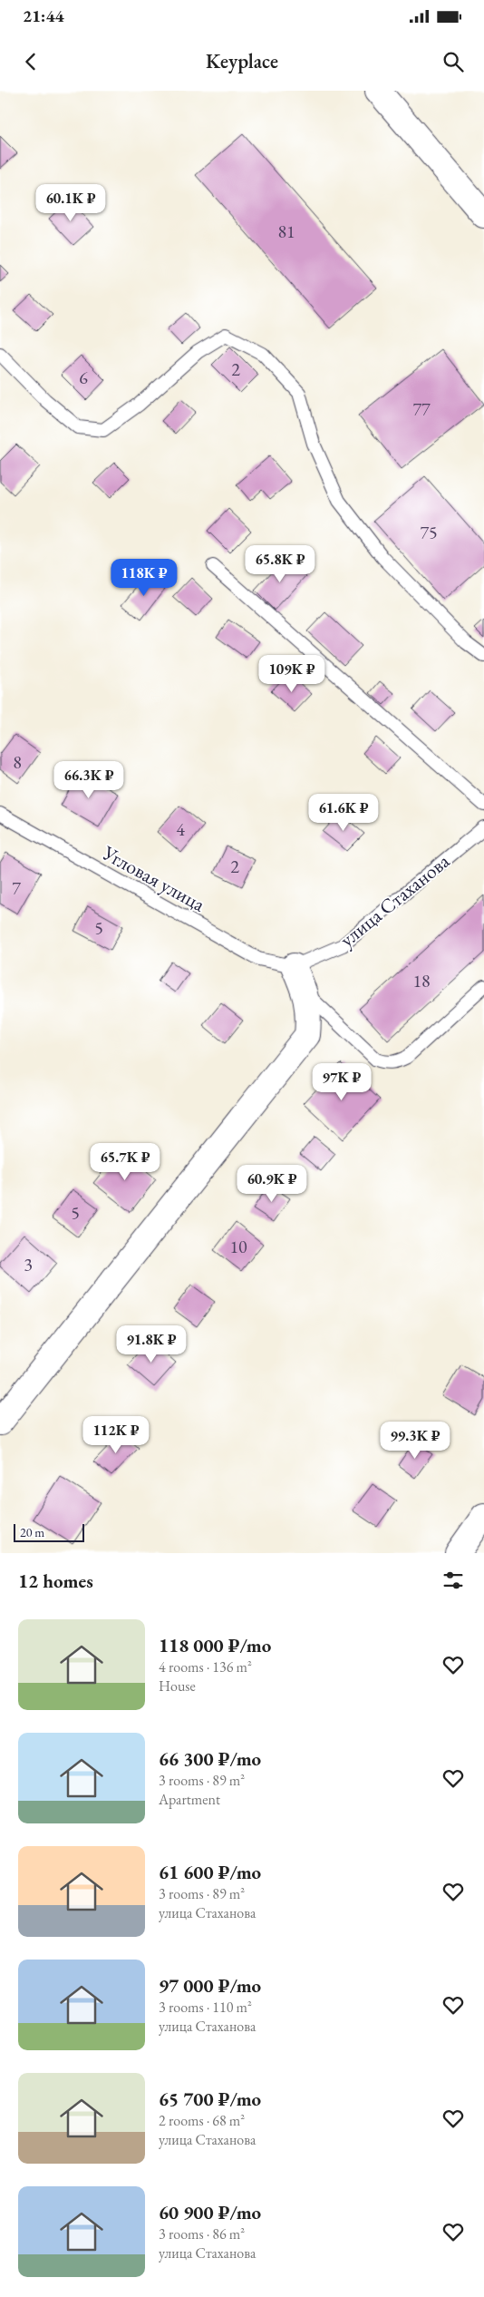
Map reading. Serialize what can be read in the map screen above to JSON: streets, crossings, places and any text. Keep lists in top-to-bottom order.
{
  "streets": {
    "lane": ["Угловая улица", "улица Стаханова"]
  },
  "crossings": [
    ["Угловая улица", "улица Стаханова"]
  ],
  "house_numbers": [
    "81",
    "2",
    "6",
    "77",
    "75",
    "8",
    "4",
    "2",
    "7",
    "5",
    "18",
    "5",
    "10",
    "3"
  ],
  "scale_bar": "20 m",
  "page": {
    "status": "21:44",
    "header": "Keyplace",
    "price": [
      "60.1K ₽",
      "65.8K ₽",
      "118K ₽",
      "109K ₽",
      "66.3K ₽",
      "61.6K ₽",
      "97K ₽",
      "65.7K ₽",
      "60.9K ₽",
      "91.8K ₽",
      "112K ₽",
      "99.3K ₽"
    ],
    "scale": "20 m",
    "heading": "12 homes",
    "list": [
      {
        "name": "118 000 ₽/mo",
        "note": "4 rooms · 136 m² · House"
      },
      {
        "name": "66 300 ₽/mo",
        "note": "3 rooms · 89 m² · Apartment"
      },
      {
        "name": "61 600 ₽/mo",
        "note": "3 rooms · 89 m² · улица Стаханова"
      },
      {
        "name": "97 000 ₽/mo",
        "note": "3 rooms · 110 m² · улица Стаханова"
      },
      {
        "name": "65 700 ₽/mo",
        "note": "2 rooms · 68 m² · улица Стаханова"
      },
      {
        "name": "60 900 ₽/mo",
        "note": "3 rooms · 86 m² · улица Стаханова"
      }
    ]
  }
}
